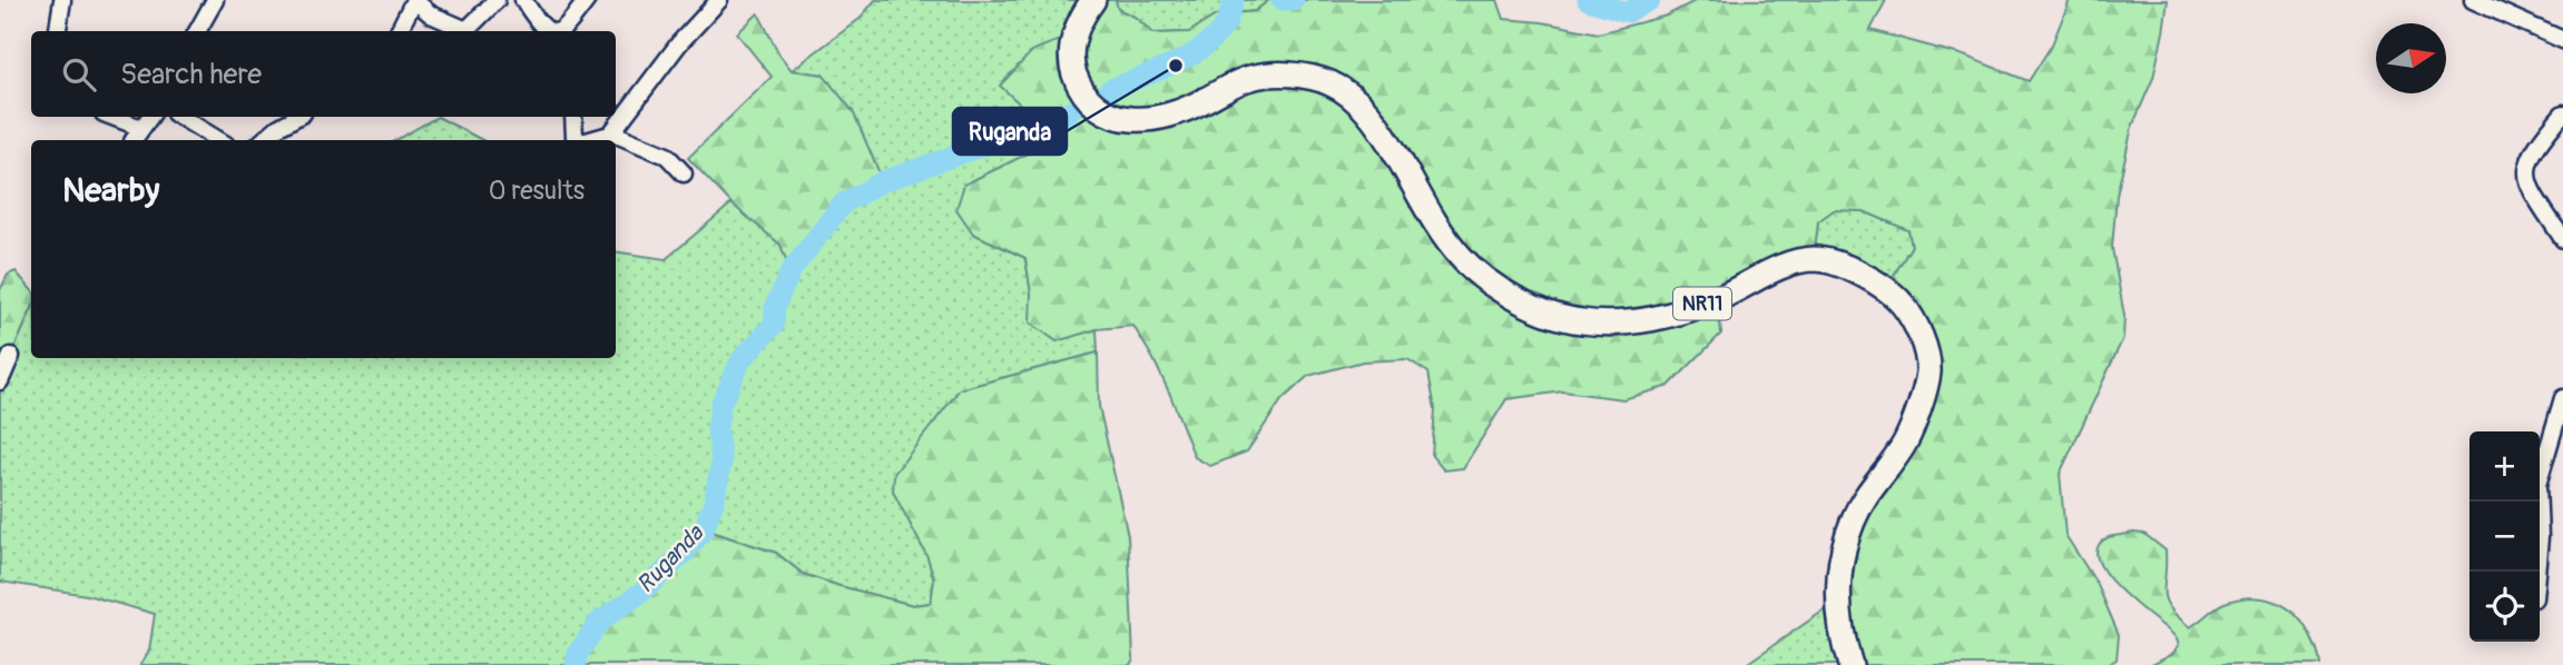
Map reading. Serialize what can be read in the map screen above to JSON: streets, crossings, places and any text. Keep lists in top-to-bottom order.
{
  "streets": {
    "highway": ["NR11"]
  },
  "water": ["Ruganda"],
  "places": ["Ruganda"],
  "north": "right",
  "page": {
    "search": "Search here",
    "heading": ["Nearby", "0 results"],
    "map_buttons": ["+", "−"]
  }
}
